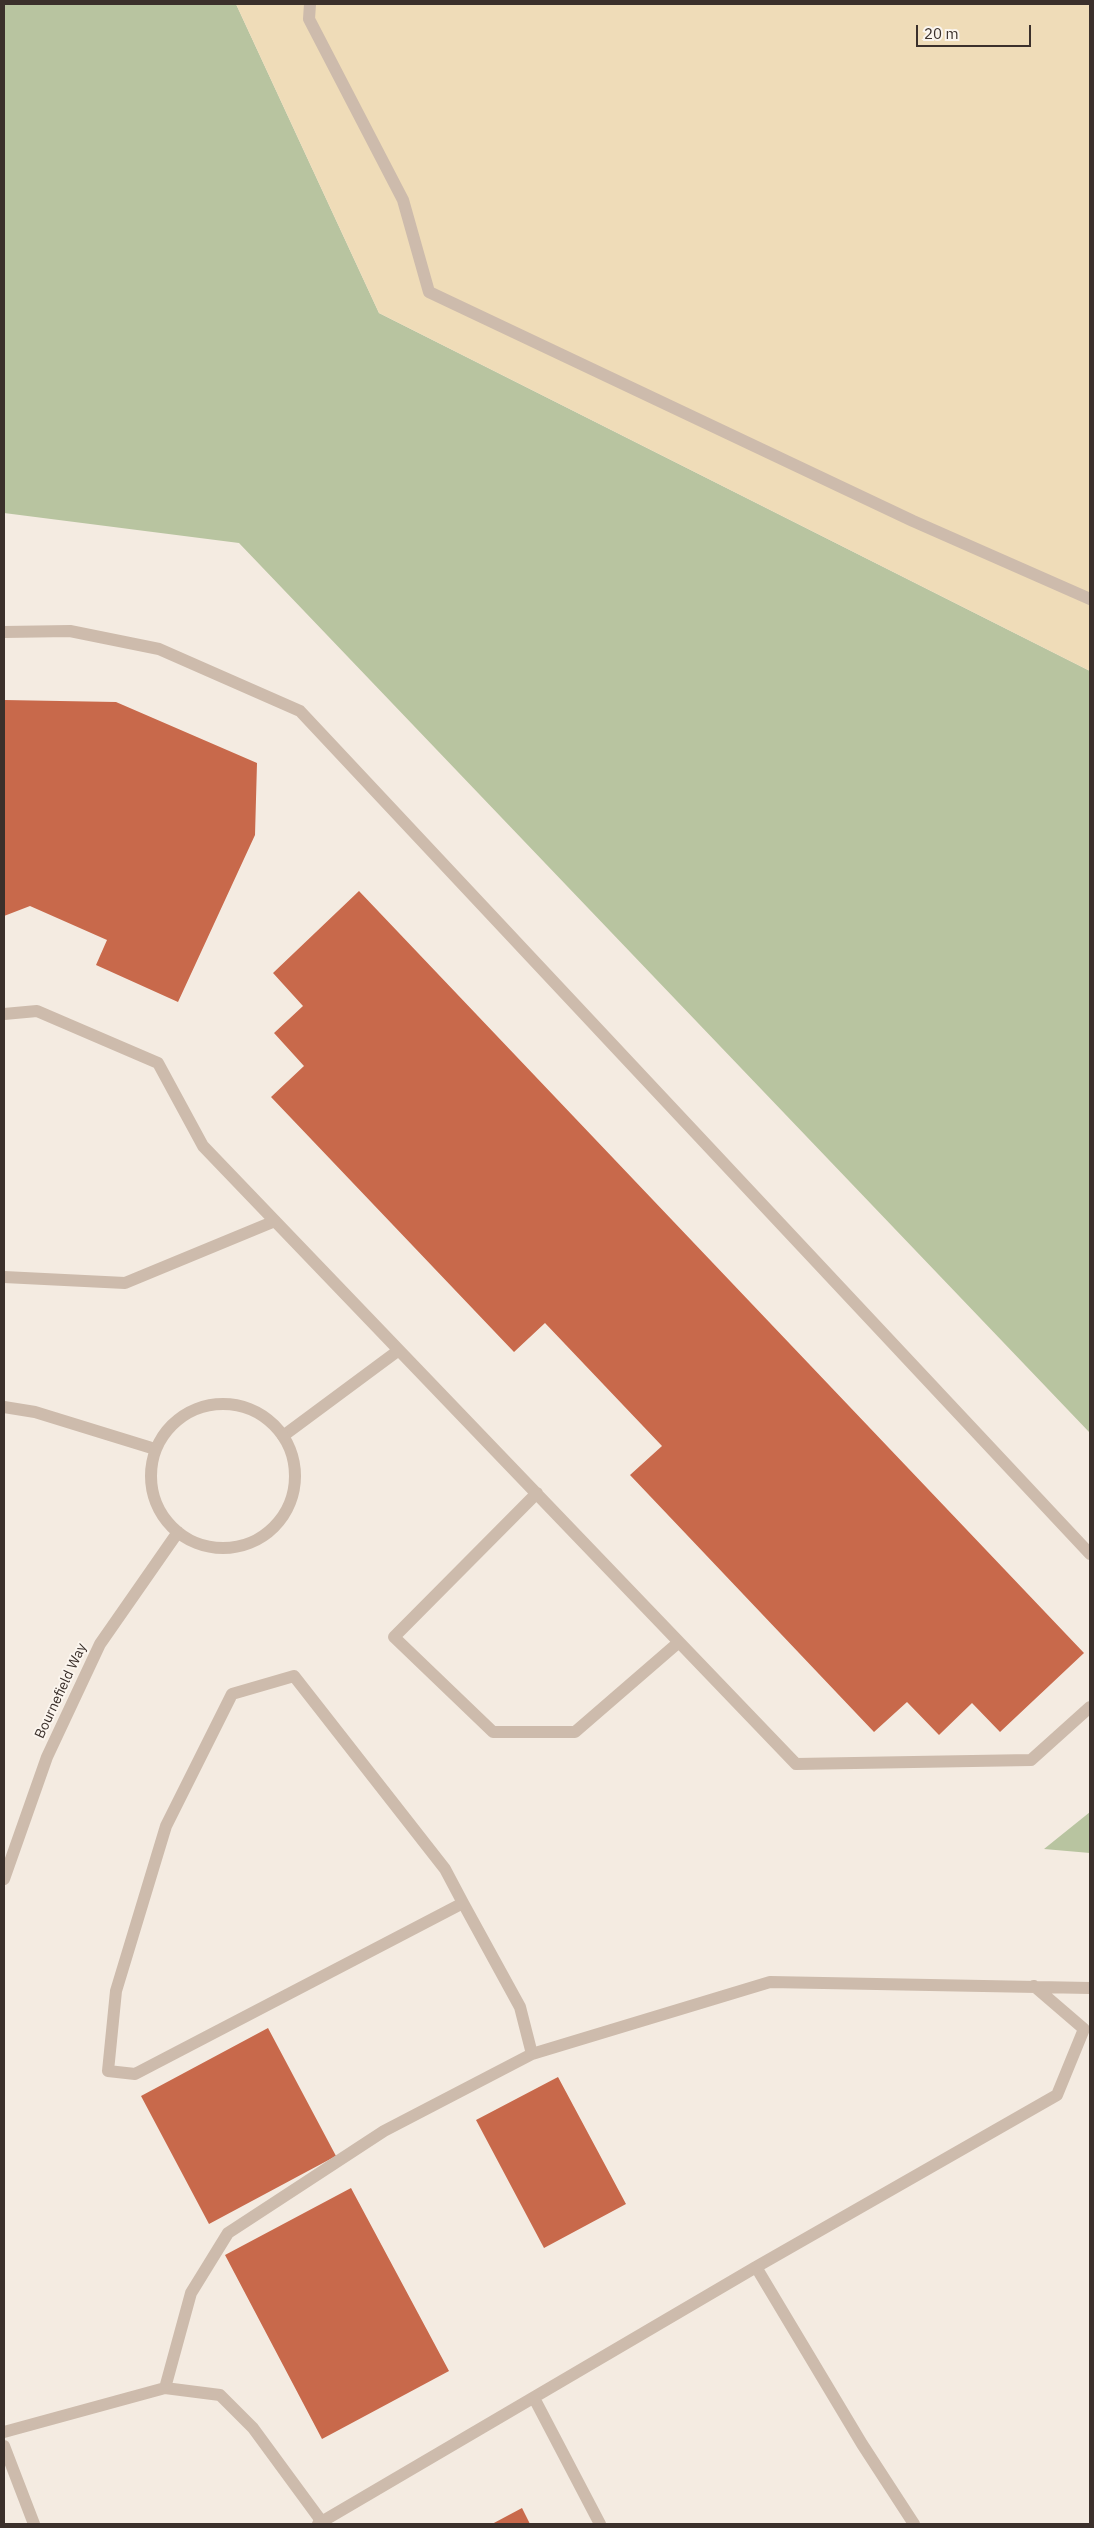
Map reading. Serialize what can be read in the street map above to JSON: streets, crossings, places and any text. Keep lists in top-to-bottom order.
{
  "streets": {
    "street": ["Bournefield Way"]
  },
  "scale_bar": "20 m"
}
